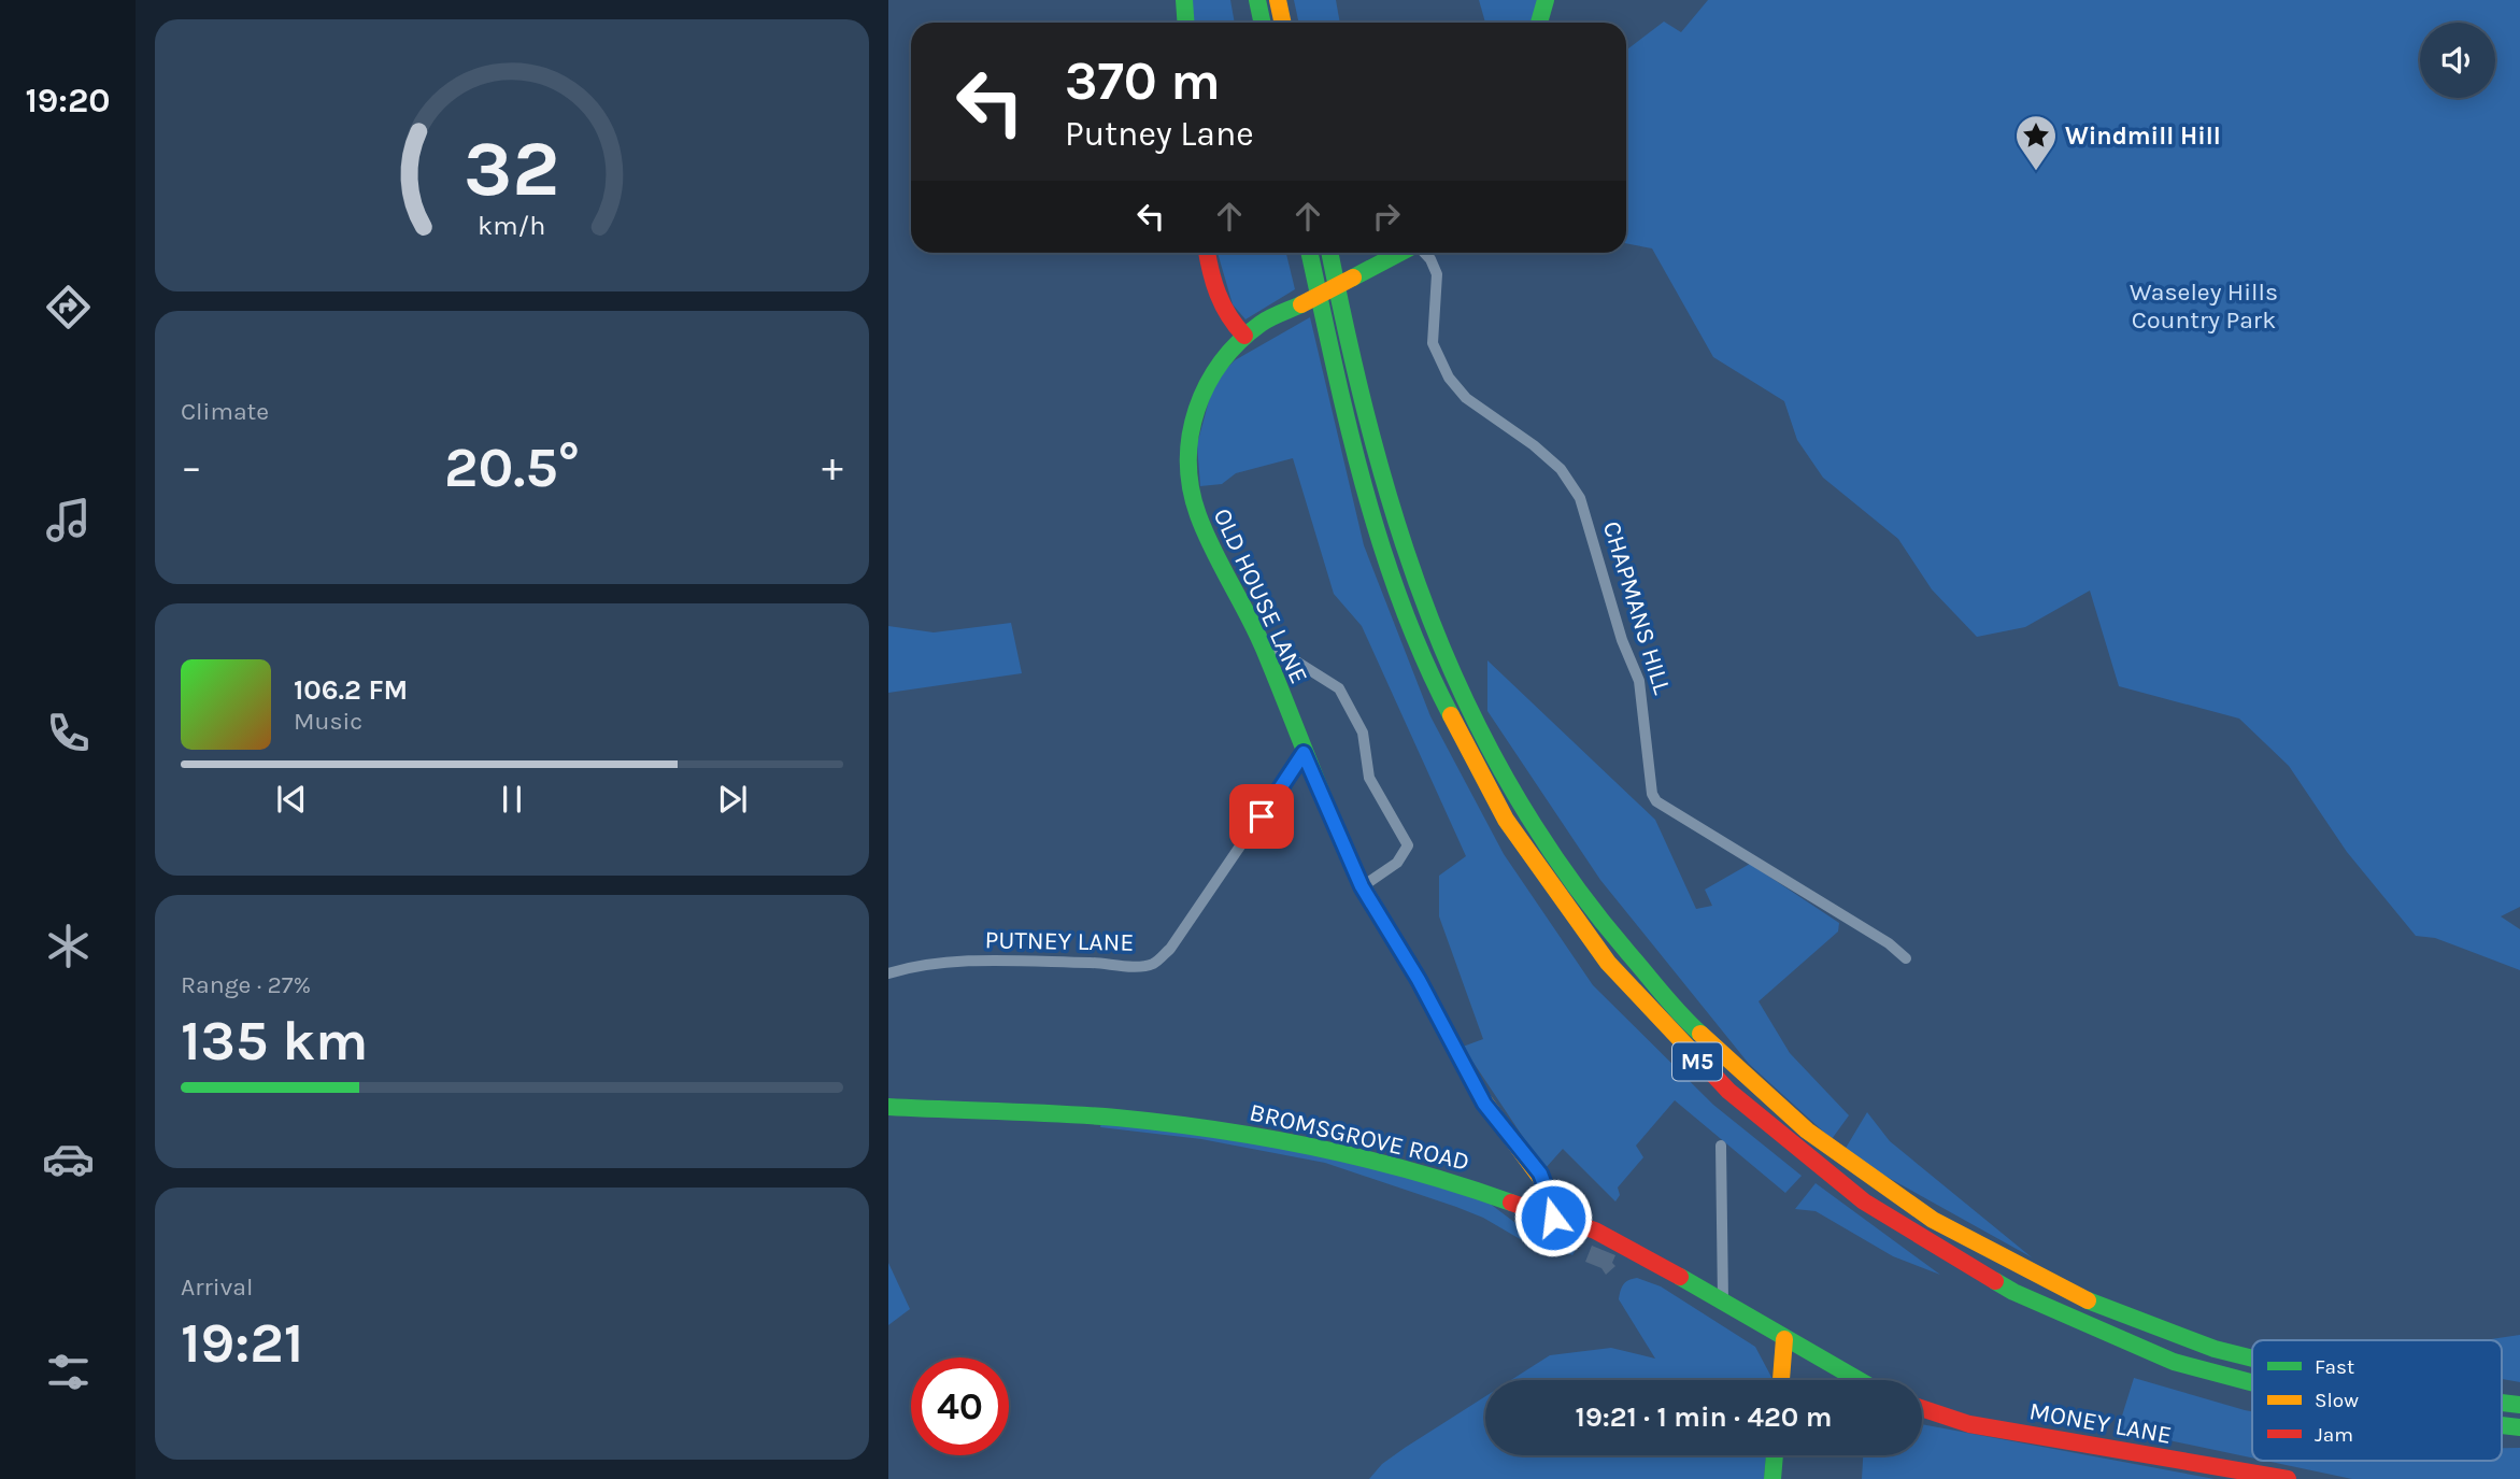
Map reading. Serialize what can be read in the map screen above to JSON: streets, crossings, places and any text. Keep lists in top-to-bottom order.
{
  "streets": {
    "main road": [
      "OLD HOUSE LANE",
      "M5",
      "BROMSGROVE ROAD",
      "MONEY LANE"
    ],
    "street": ["CHAPMANS HILL", "PUTNEY LANE"]
  },
  "crossings": [
    ["OLD HOUSE LANE", "PUTNEY LANE"],
    ["OLD HOUSE LANE", "BROMSGROVE ROAD"]
  ],
  "parks": ["Waseley Hills Country Park"],
  "places": {
    "place": ["Windmill Hill"]
  },
  "legend": ["Fast", "Slow", "Jam"],
  "page": {
    "tabs": "19:20",
    "turn": ["370 m", "Putney Lane"],
    "tile": [
      "Climate",
      ["Range · 27%", "135 km"],
      ["Arrival", "19:21"]
    ],
    "heat": ["−", "20.5°", "+"],
    "song": ["106.2 FM", "Music"],
    "limit": "40",
    "trip": "19:21 · 1 min · 420 m",
    "gauge": ["32", "km/h"]
  }
}
